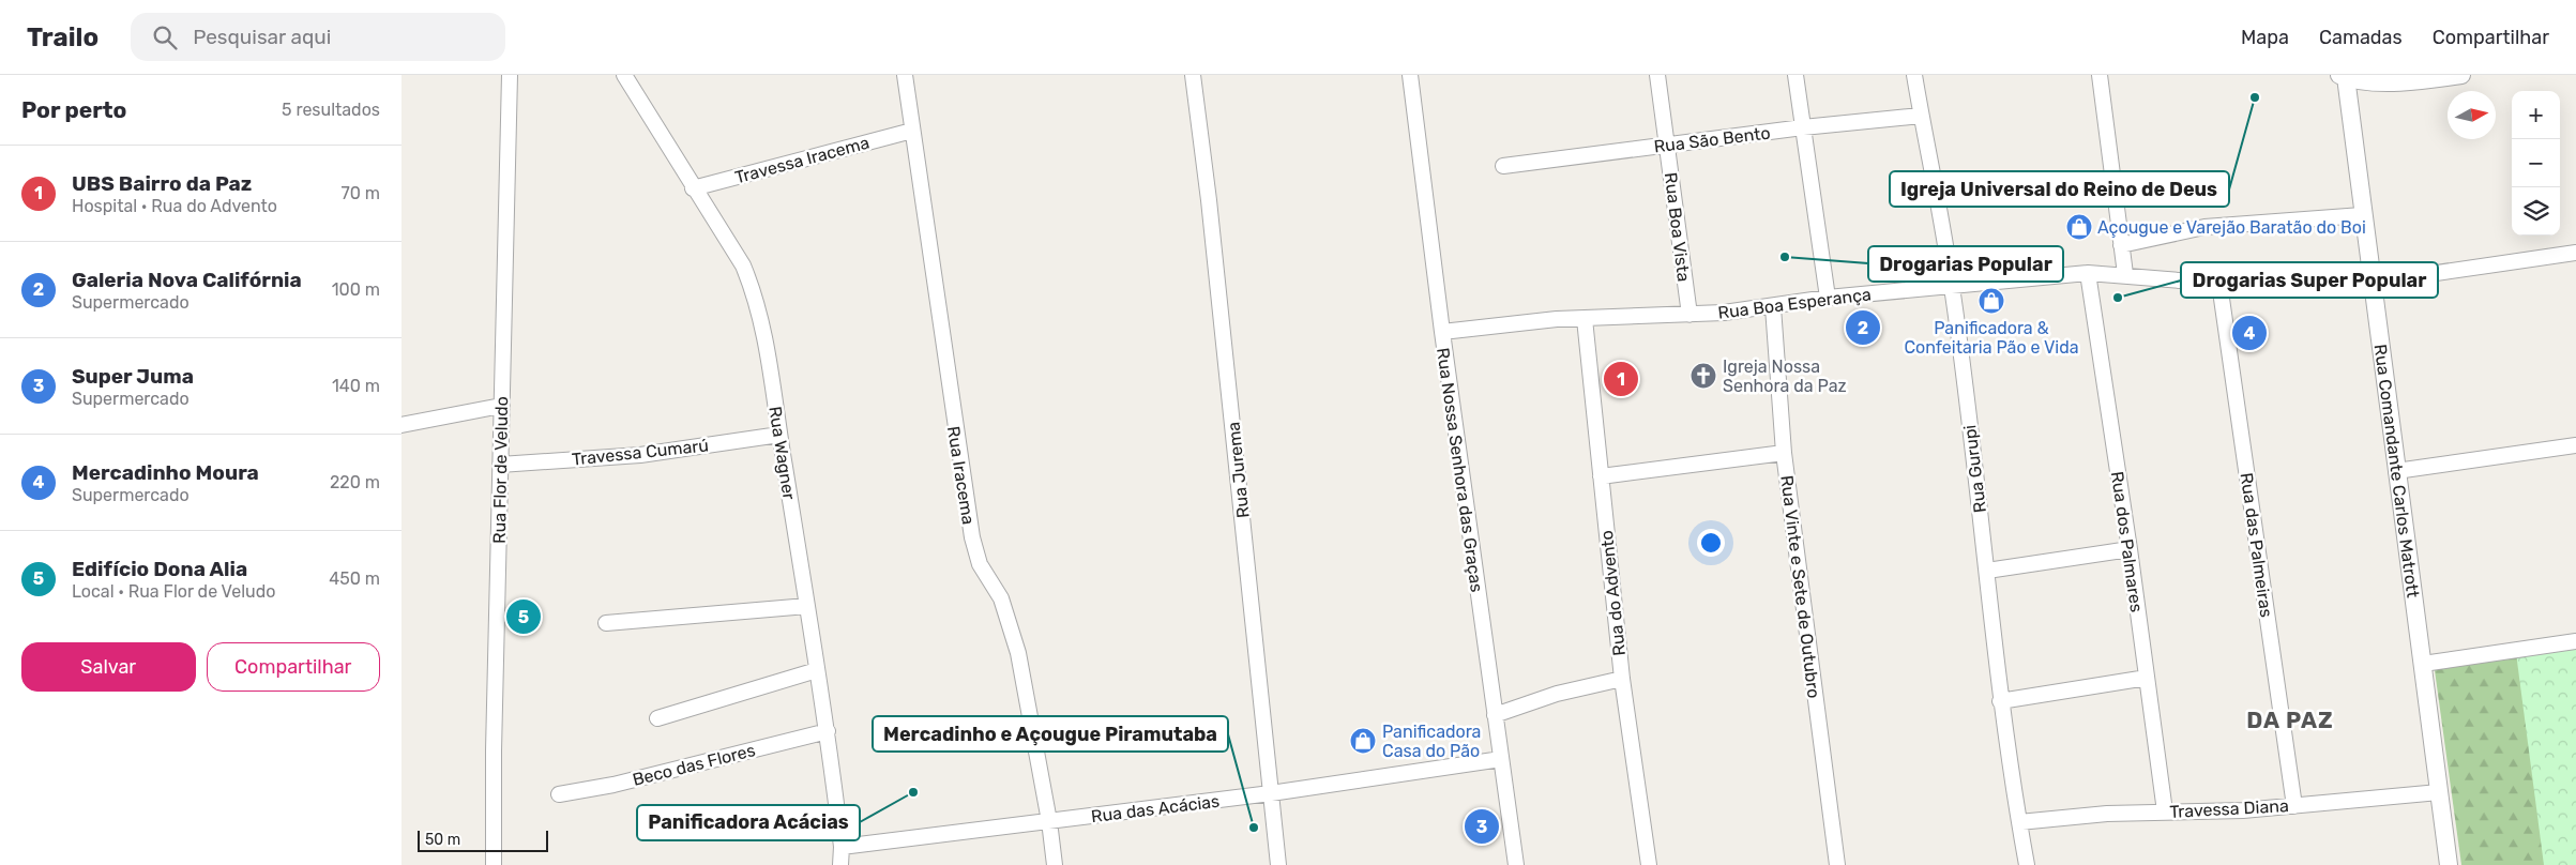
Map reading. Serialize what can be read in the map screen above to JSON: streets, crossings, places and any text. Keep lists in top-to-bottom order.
{
  "streets": {
    "street": [
      "Rua São Bento",
      "Travessa Iracema",
      "Rua Boa Vista",
      "Rua Boa Esperança",
      "Travessa Cumarú",
      "Rua Wagner",
      "Rua Gurupi",
      "Rua Flor de Veludo",
      "Rua Jurema",
      "Rua Nossa Senhora das Graças",
      "Rua Comandante Carlos Matrott",
      "Rua Iracema",
      "Rua dos Palmares",
      "Rua das Palmeiras",
      "Rua Vinte e Sete de Outubro",
      "Rua do Advento",
      "Beco das Flores",
      "Rua das Acácias",
      "Travessa Diana"
    ]
  },
  "crossings": [
    ["Rua São Bento", "Rua Boa Vista"],
    ["Rua São Bento", "Rua Gurupi"],
    ["Travessa Iracema", "Rua Wagner"],
    ["Travessa Iracema", "Rua Iracema"],
    ["Rua Boa Vista", "Rua Boa Esperança"],
    ["Rua Boa Esperança", "Rua Gurupi"],
    ["Rua Boa Esperança", "Rua Nossa Senhora das Graças"],
    ["Rua Boa Esperança", "Rua Comandante Carlos Matrott"],
    ["Rua Boa Esperança", "Rua dos Palmares"],
    ["Rua Boa Esperança", "Rua das Palmeiras"],
    ["Rua Boa Esperança", "Rua Vinte e Sete de Outubro"],
    ["Rua Boa Esperança", "Rua do Advento"],
    ["Travessa Cumarú", "Rua Wagner"],
    ["Travessa Cumarú", "Rua Flor de Veludo"],
    ["Rua Wagner", "Beco das Flores"],
    ["Rua Wagner", "Rua das Acácias"],
    ["Rua Gurupi", "Travessa Diana"],
    ["Rua Jurema", "Rua das Acácias"],
    ["Rua Nossa Senhora das Graças", "Rua das Acácias"],
    ["Rua Comandante Carlos Matrott", "Travessa Diana"],
    ["Rua Iracema", "Rua das Acácias"],
    ["Rua dos Palmares", "Travessa Diana"],
    ["Rua das Palmeiras", "Travessa Diana"]
  ],
  "districts": ["DA PAZ"],
  "places": {
    "other": [
      "Igreja Universal do Reino de Deus",
      "Drogarias Popular",
      "Drogarias Super Popular",
      "Panificadora Acácias",
      "Mercadinho e Açougue Piramutaba"
    ],
    "shop": ["Açougue e Varejão Baratão do Boi", "Panificadora & Confeitaria Pão e Vida", "Panificadora Casa do Pão"],
    "church": ["Igreja Nossa Senhora da Paz"]
  },
  "scale_bar": "50 m",
  "north": "right",
  "page": {
    "header": "Trailo",
    "search": "Pesquisar aqui",
    "nav": ["Mapa", "Camadas", "Compartilhar"],
    "heading": ["Por perto", "5 resultados"],
    "map_buttons": ["+", "−"],
    "list": [
      {
        "mark": "1",
        "name": "UBS Bairro da Paz",
        "note": "Hospital · Rua do Advento",
        "value": "70 m"
      },
      {
        "mark": "2",
        "name": "Galeria Nova Califórnia",
        "note": "Supermercado",
        "value": "100 m"
      },
      {
        "mark": "3",
        "name": "Super Juma",
        "note": "Supermercado",
        "value": "140 m"
      },
      {
        "mark": "4",
        "name": "Mercadinho Moura",
        "note": "Supermercado",
        "value": "220 m"
      },
      {
        "mark": "5",
        "name": "Edifício Dona Alia",
        "note": "Local · Rua Flor de Veludo",
        "value": "450 m"
      }
    ],
    "pins": [
      "2",
      "4",
      "1",
      "5",
      "3"
    ],
    "buttons": ["Salvar", "Compartilhar"],
    "scale": "50 m"
  }
}
